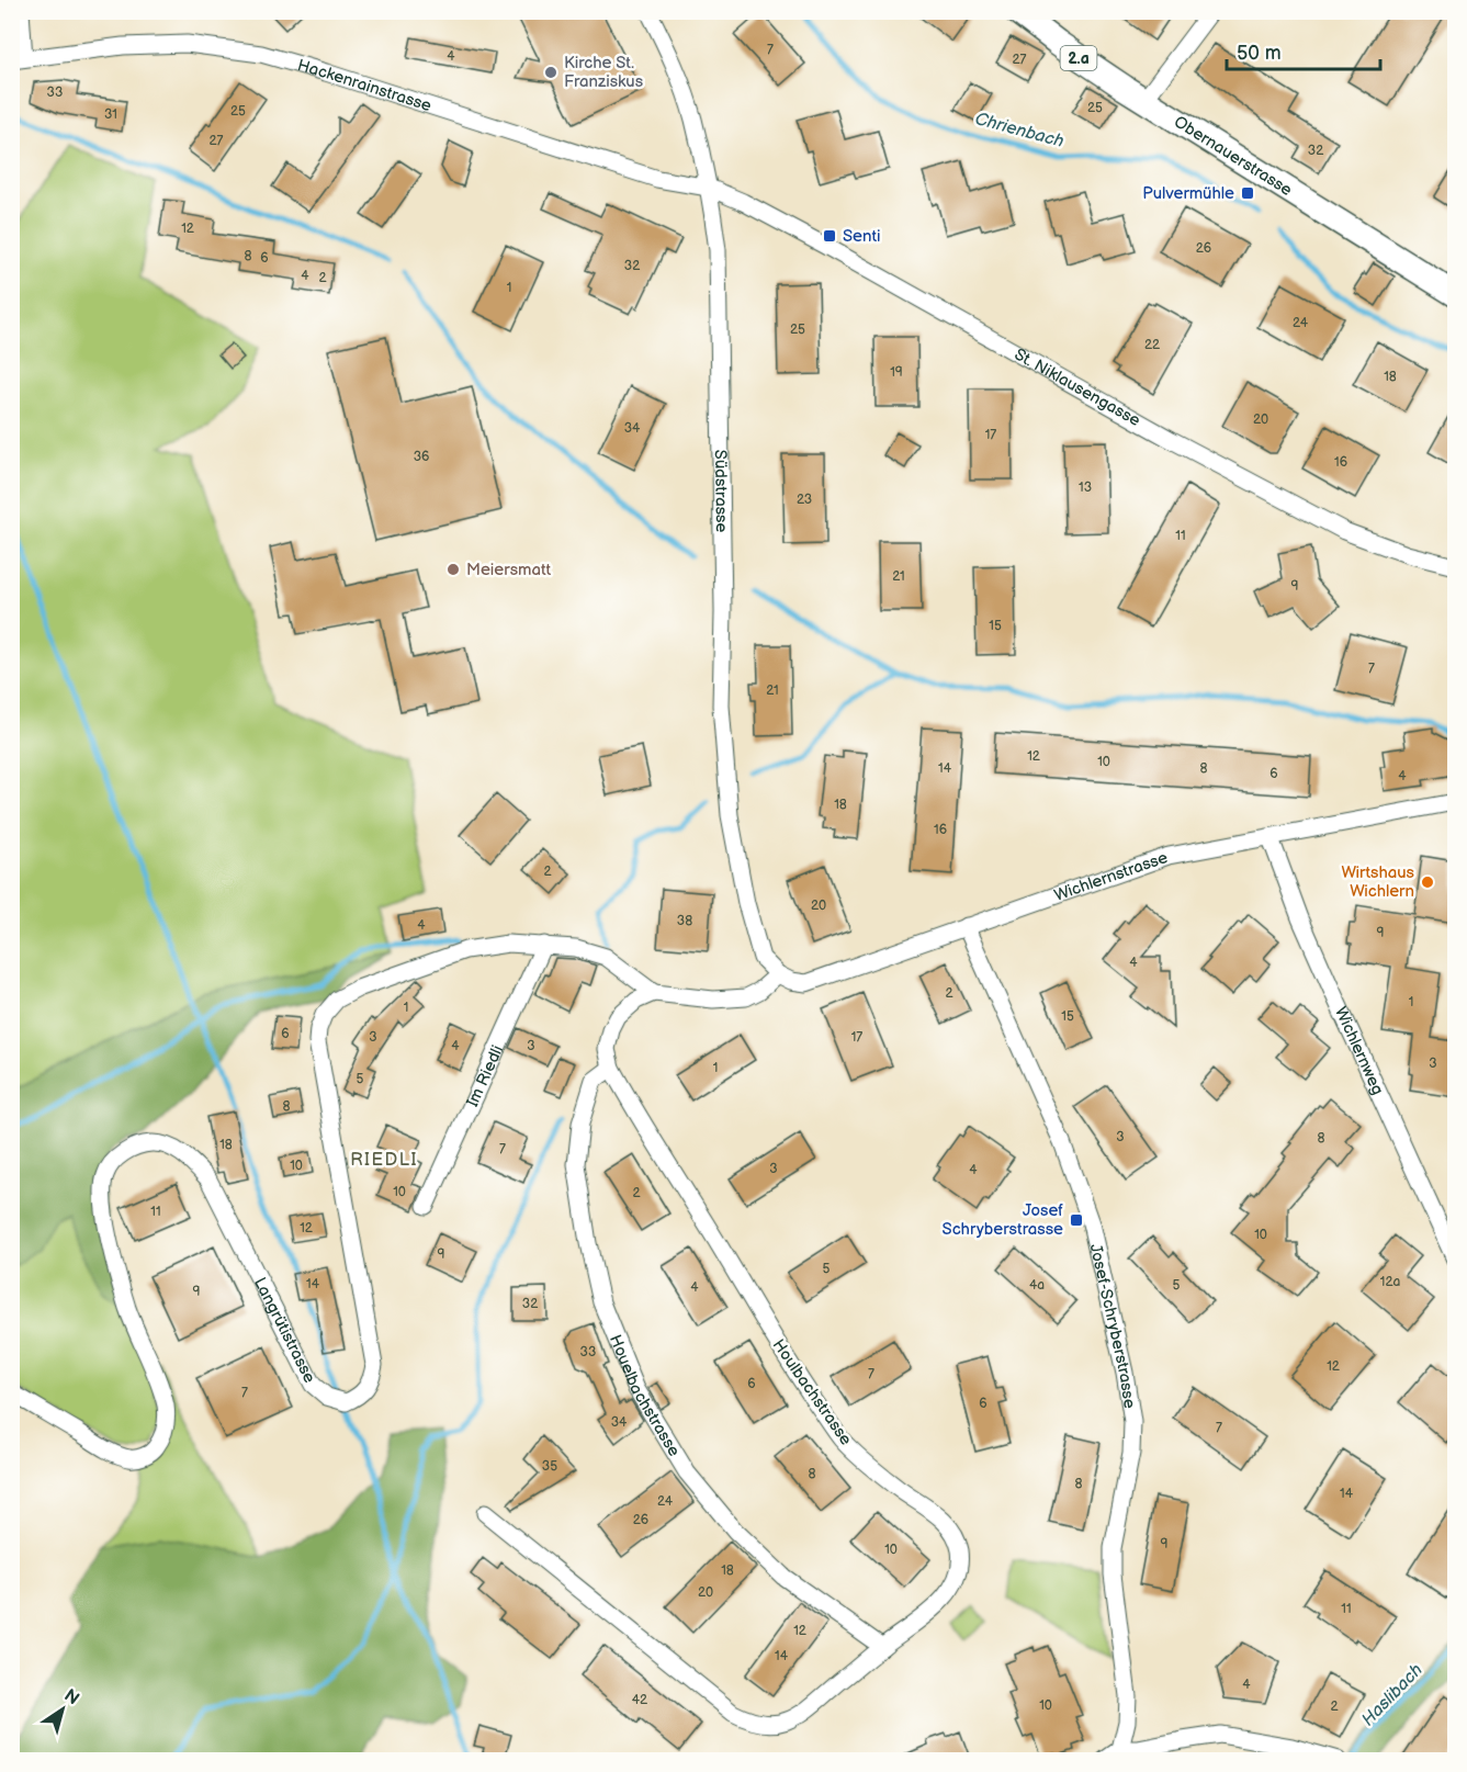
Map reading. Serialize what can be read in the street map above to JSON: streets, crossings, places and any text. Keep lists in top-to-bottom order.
{
  "streets": {
    "main road": ["2.a", "Obernauerstrasse"],
    "street": [
      "Hackenrainstrasse",
      "St. Niklausengasse",
      "Südstrasse",
      "Wichlernstrasse",
      "Wichlernweg",
      "Im Riedli",
      "Josef-Schryberstrasse",
      "Langrütistrasse",
      "Houlbachstrasse",
      "Houelbachstrasse"
    ]
  },
  "crossings": [
    ["Hackenrainstrasse", "St. Niklausengasse"],
    ["Hackenrainstrasse", "Südstrasse"],
    ["St. Niklausengasse", "Südstrasse"],
    ["Südstrasse", "Wichlernstrasse"],
    ["Wichlernstrasse", "Wichlernweg"],
    ["Wichlernstrasse", "Josef-Schryberstrasse"],
    ["Im Riedli", "Langrütistrasse"],
    ["Houlbachstrasse", "Houelbachstrasse"]
  ],
  "districts": ["RIEDLI"],
  "water": ["Chrienbach", "Haslibach"],
  "places": {
    "other": ["Kirche St. Franziskus", "Meiersmatt", "Wirtshaus Wichlern"],
    "transit": ["Pulvermühle", "Senti", "Josef Schryberstrasse"]
  },
  "house_numbers": [
    "7",
    "4",
    "27",
    "33",
    "25",
    "25",
    "31",
    "27",
    "32",
    "12",
    "26",
    "8",
    "6",
    "32",
    "4",
    "2",
    "1",
    "24",
    "25",
    "22",
    "19",
    "18",
    "20",
    "34",
    "17",
    "36",
    "16",
    "13",
    "23",
    "11",
    "21",
    "9",
    "15",
    "7",
    "21",
    "12",
    "10",
    "14",
    "8",
    "6",
    "4",
    "18",
    "16",
    "2",
    "20",
    "38",
    "4",
    "9",
    "4",
    "2",
    "1",
    "1",
    "15",
    "6",
    "3",
    "17",
    "4",
    "3",
    "3",
    "1",
    "5",
    "8",
    "3",
    "8",
    "18",
    "7",
    "10",
    "3",
    "4",
    "10",
    "2",
    "11",
    "12",
    "10",
    "9",
    "5",
    "12a",
    "14",
    "4a",
    "5",
    "4",
    "9",
    "32",
    "33",
    "12",
    "7",
    "6",
    "7",
    "6",
    "34",
    "7",
    "35",
    "8",
    "8",
    "14",
    "24",
    "26",
    "9",
    "10",
    "18",
    "20",
    "11",
    "12",
    "14",
    "4",
    "42",
    "10",
    "2"
  ],
  "scale_bar": "50 m",
  "north": "top right"
}
